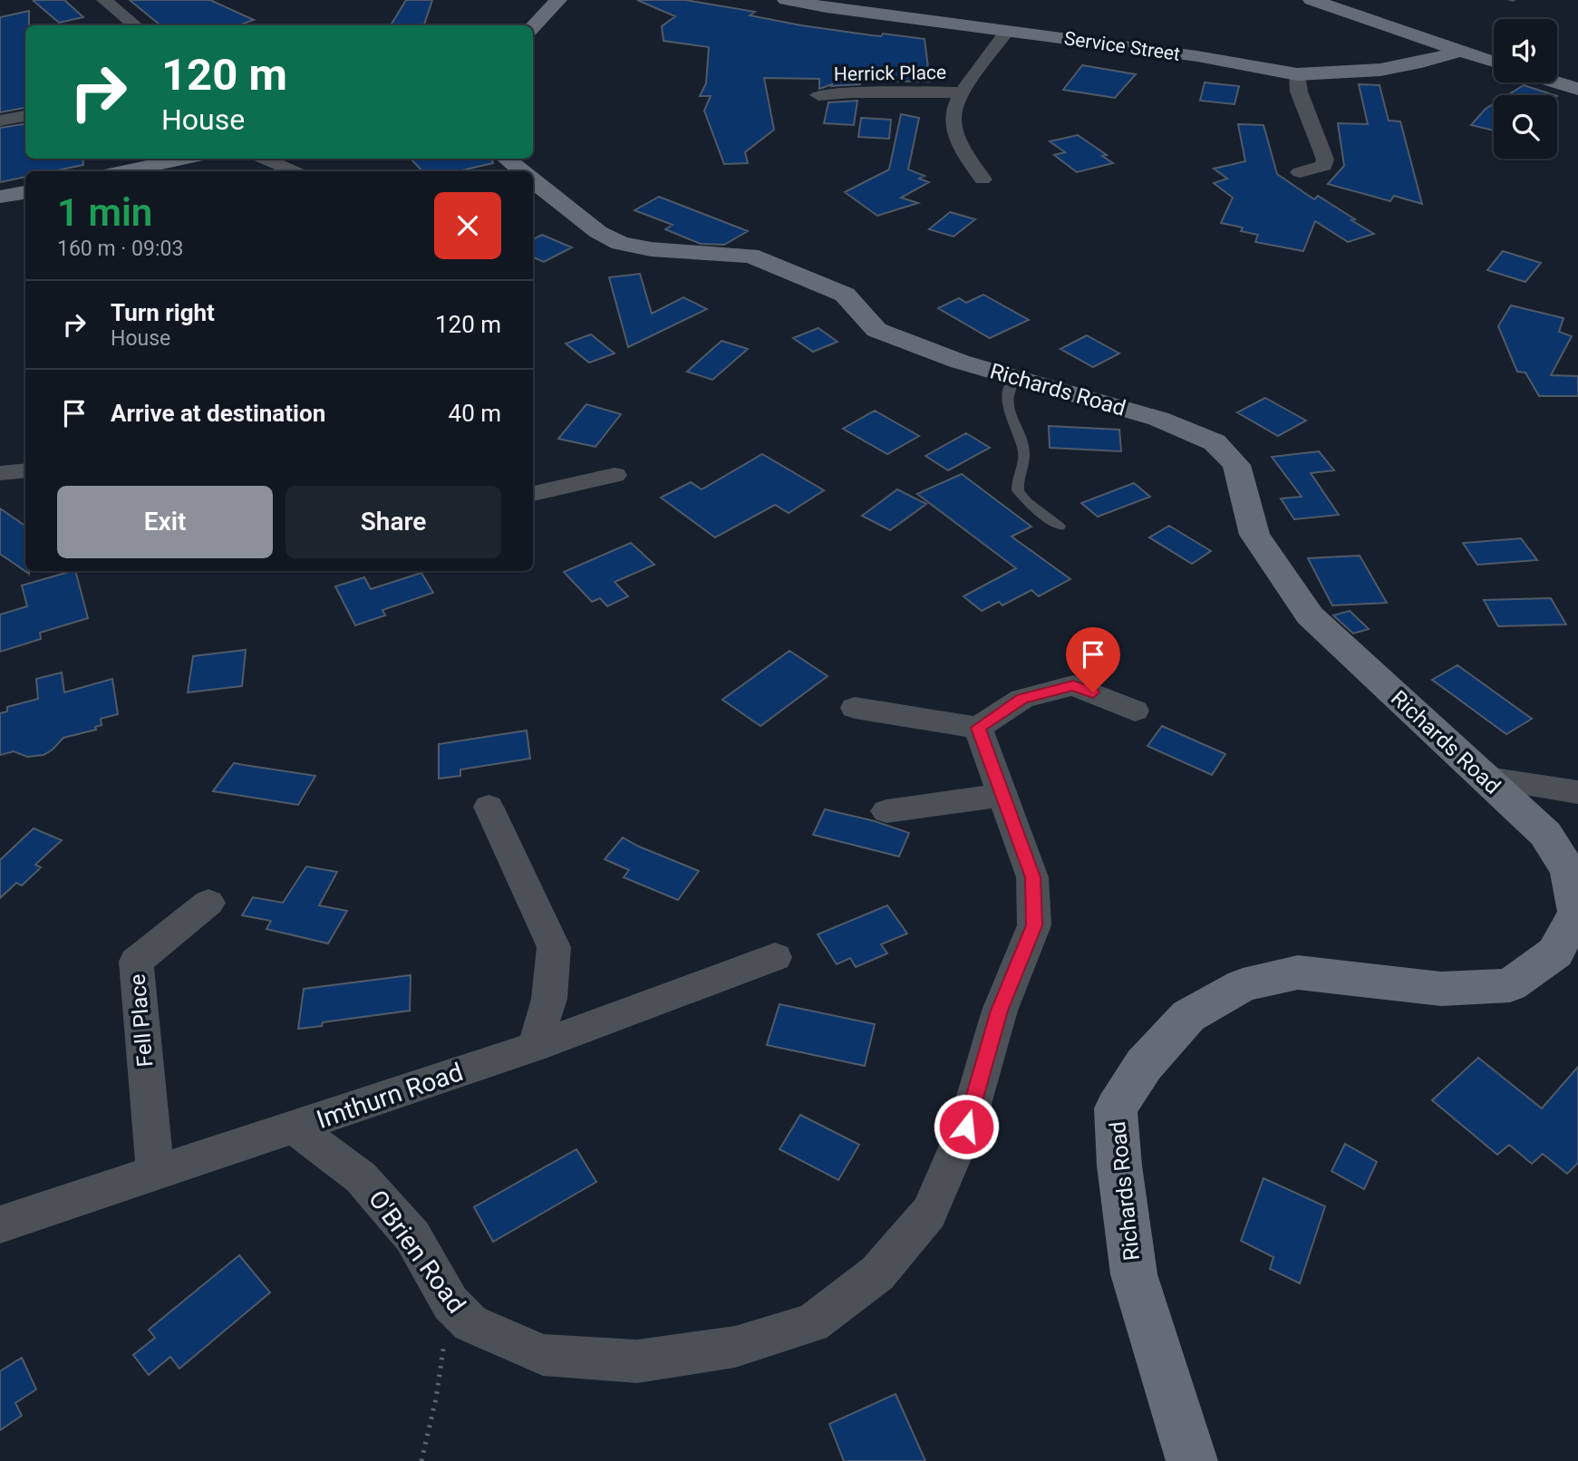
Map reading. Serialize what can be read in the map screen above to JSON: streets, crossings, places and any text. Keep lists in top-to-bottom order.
{
  "streets": {
    "street": [
      "Service Street",
      "Herrick Place",
      "Richards Road",
      "Fell Place",
      "Imthurn Road",
      "O'Brien Road"
    ]
  },
  "crossings": [
    ["Fell Place", "Imthurn Road"],
    ["Imthurn Road", "O'Brien Road"]
  ],
  "page": {
    "turn": ["120 m", "House"],
    "heading": ["1 min", "160 m · 09:03"],
    "list": [
      {
        "name": "Turn right",
        "note": "House",
        "value": "120 m"
      },
      {
        "name": "Arrive at destination",
        "value": "40 m"
      }
    ],
    "buttons": ["Exit", "Share"]
  }
}
